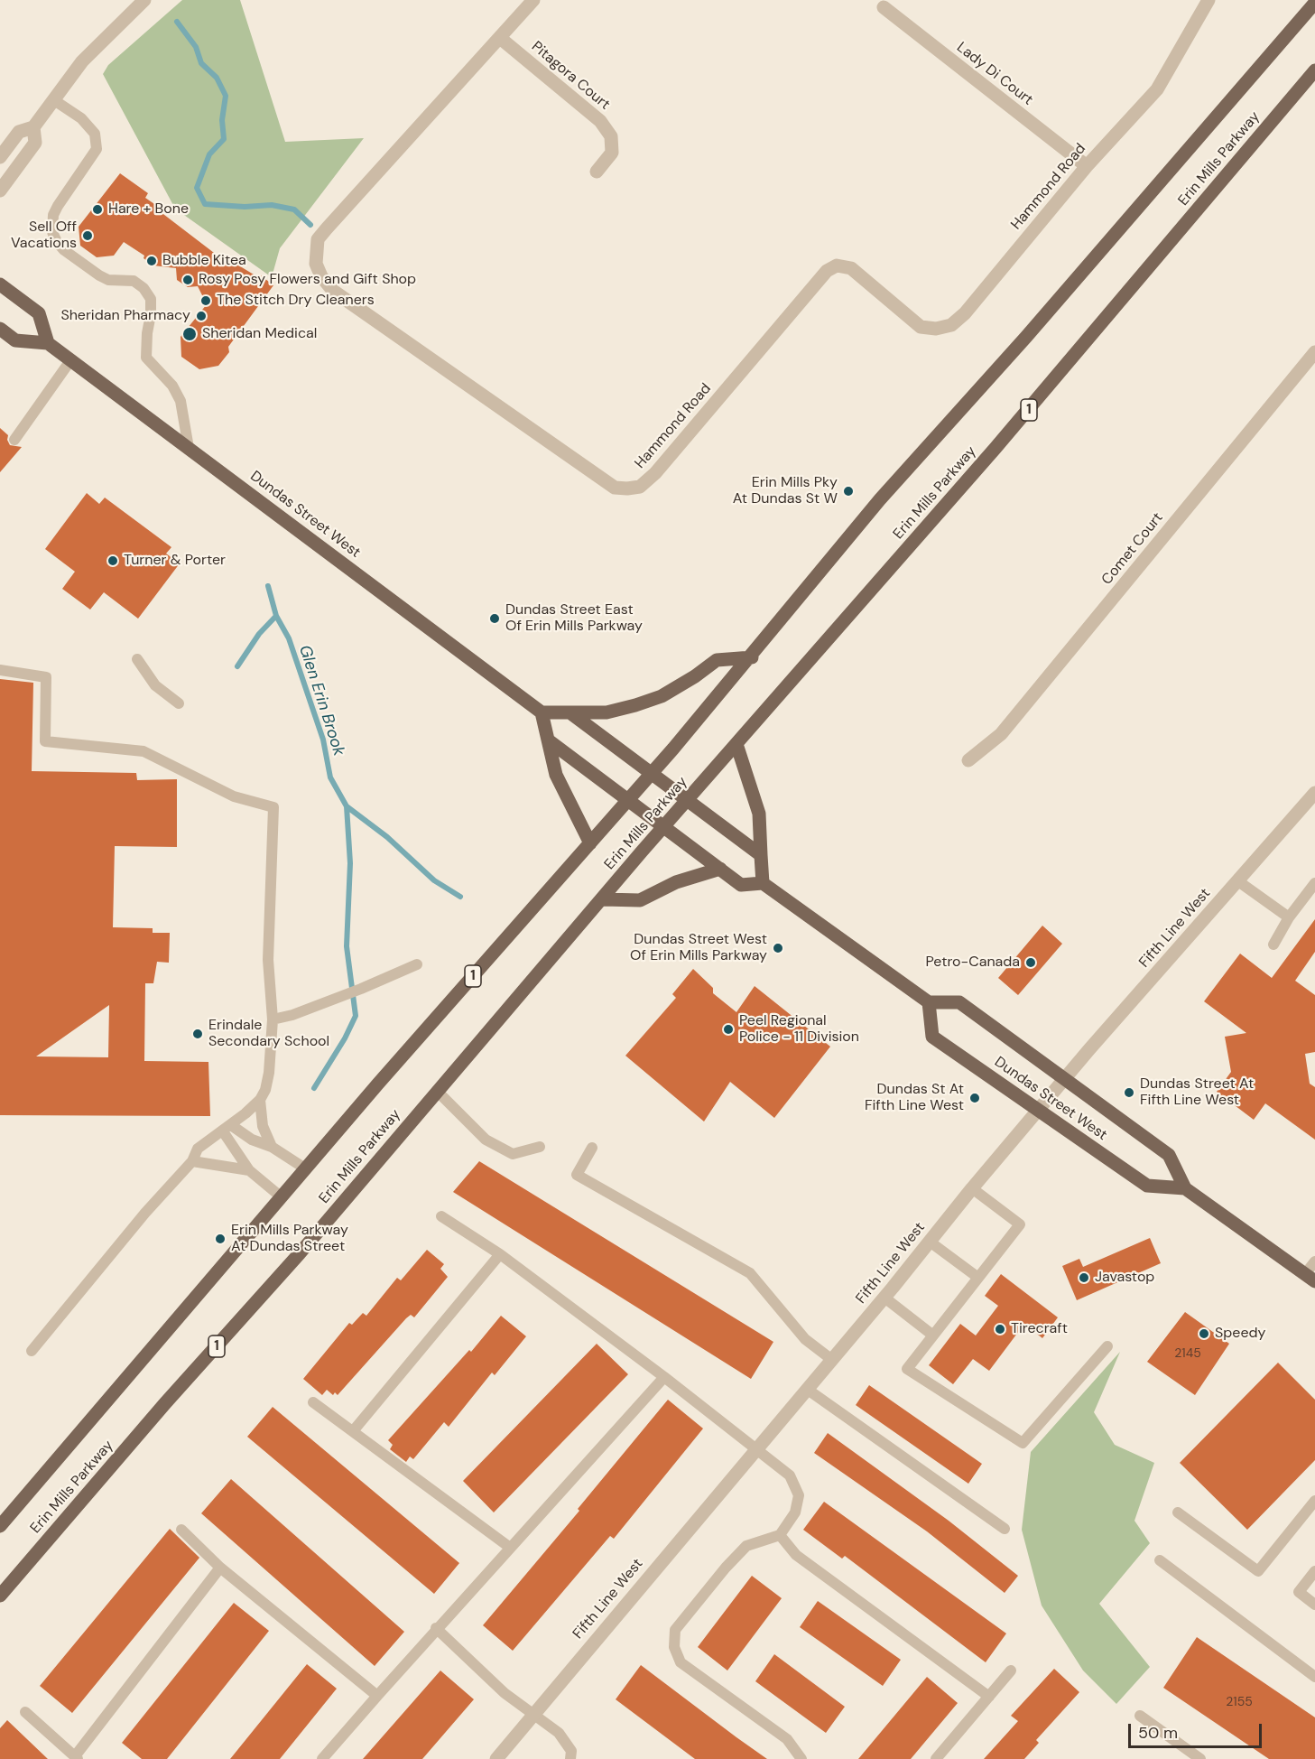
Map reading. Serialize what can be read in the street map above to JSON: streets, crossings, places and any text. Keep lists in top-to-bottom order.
{
  "streets": {
    "main road": ["Erin Mills Parkway", "1", "Dundas Street West"],
    "street": [
      "Lady Di Court",
      "Pitagora Court",
      "Hammond Road",
      "Comet Court",
      "Fifth Line West"
    ]
  },
  "crossings": [
    ["Lady Di Court", "Hammond Road"],
    ["Pitagora Court", "Hammond Road"],
    ["Dundas Street West", "Fifth Line West"]
  ],
  "water": ["Glen Erin Brook"],
  "places": [
    "Hare + Bone",
    "Sell Off Vacations",
    "Bubble Kitea",
    "Rosy Posy Flowers and Gift Shop",
    "The Stitch Dry Cleaners",
    "Sheridan Pharmacy",
    "Sheridan Medical",
    "Erin Mills Pky At Dundas St W",
    "Turner & Porter",
    "Dundas Street East Of Erin Mills Parkway",
    "Dundas Street West Of Erin Mills Parkway",
    "Petro-Canada",
    "Peel Regional Police - 11 Division",
    "Erindale Secondary School",
    "Dundas Street At Fifth Line West",
    "Dundas St At Fifth Line West",
    "Erin Mills Parkway At Dundas Street",
    "Javastop",
    "Tirecraft",
    "Speedy"
  ],
  "house_numbers": ["2145", "2155"],
  "scale_bar": "50 m"
}
